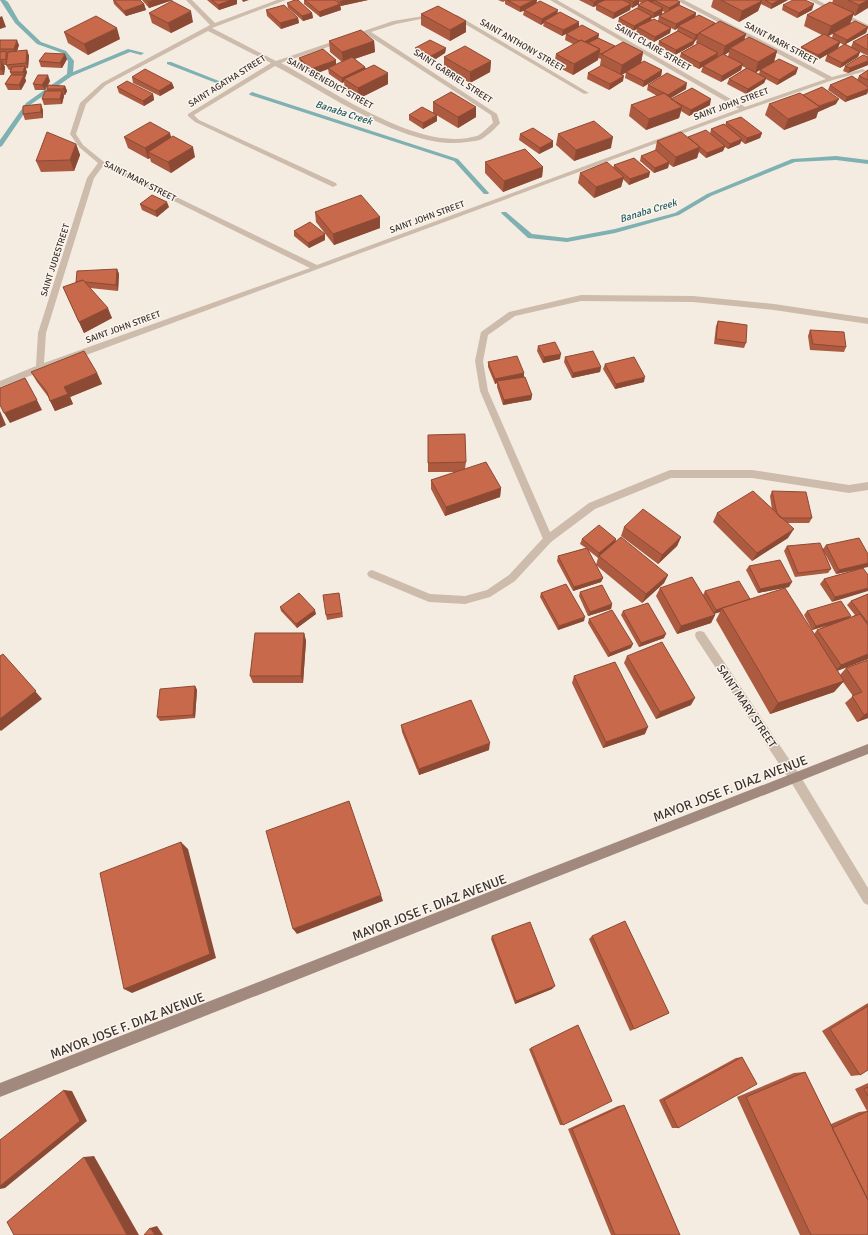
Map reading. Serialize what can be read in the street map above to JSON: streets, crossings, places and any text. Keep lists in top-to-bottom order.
{
  "streets": {
    "main road": ["MAYOR JOSE F. DIAZ AVENUE"],
    "street": [
      "SAINT MARK STREET",
      "SAINT ANTHONY STREET",
      "SAINT CLAIRE STREET",
      "SAINT GABRIEL STREET",
      "SAINT AGATHA STREET",
      "SAINT BENEDICT STREET",
      "SAINT JOHN STREET",
      "SAINT MARY STREET",
      "SAINT JUDESTREET"
    ]
  },
  "crossings": [
    ["SAINT MARK STREET", "SAINT JOHN STREET"],
    ["SAINT CLAIRE STREET", "SAINT JOHN STREET"],
    ["SAINT GABRIEL STREET", "SAINT AGATHA STREET"],
    ["SAINT GABRIEL STREET", "SAINT BENEDICT STREET"],
    ["SAINT AGATHA STREET", "SAINT BENEDICT STREET"],
    ["SAINT BENEDICT STREET", "SAINT MARY STREET"],
    ["SAINT JOHN STREET", "SAINT MARY STREET"],
    ["SAINT JOHN STREET", "SAINT JUDESTREET"],
    ["SAINT MARY STREET", "SAINT JUDESTREET"],
    ["SAINT MARY STREET", "MAYOR JOSE F. DIAZ AVENUE"]
  ],
  "water": ["Banaba Creek"]
}
